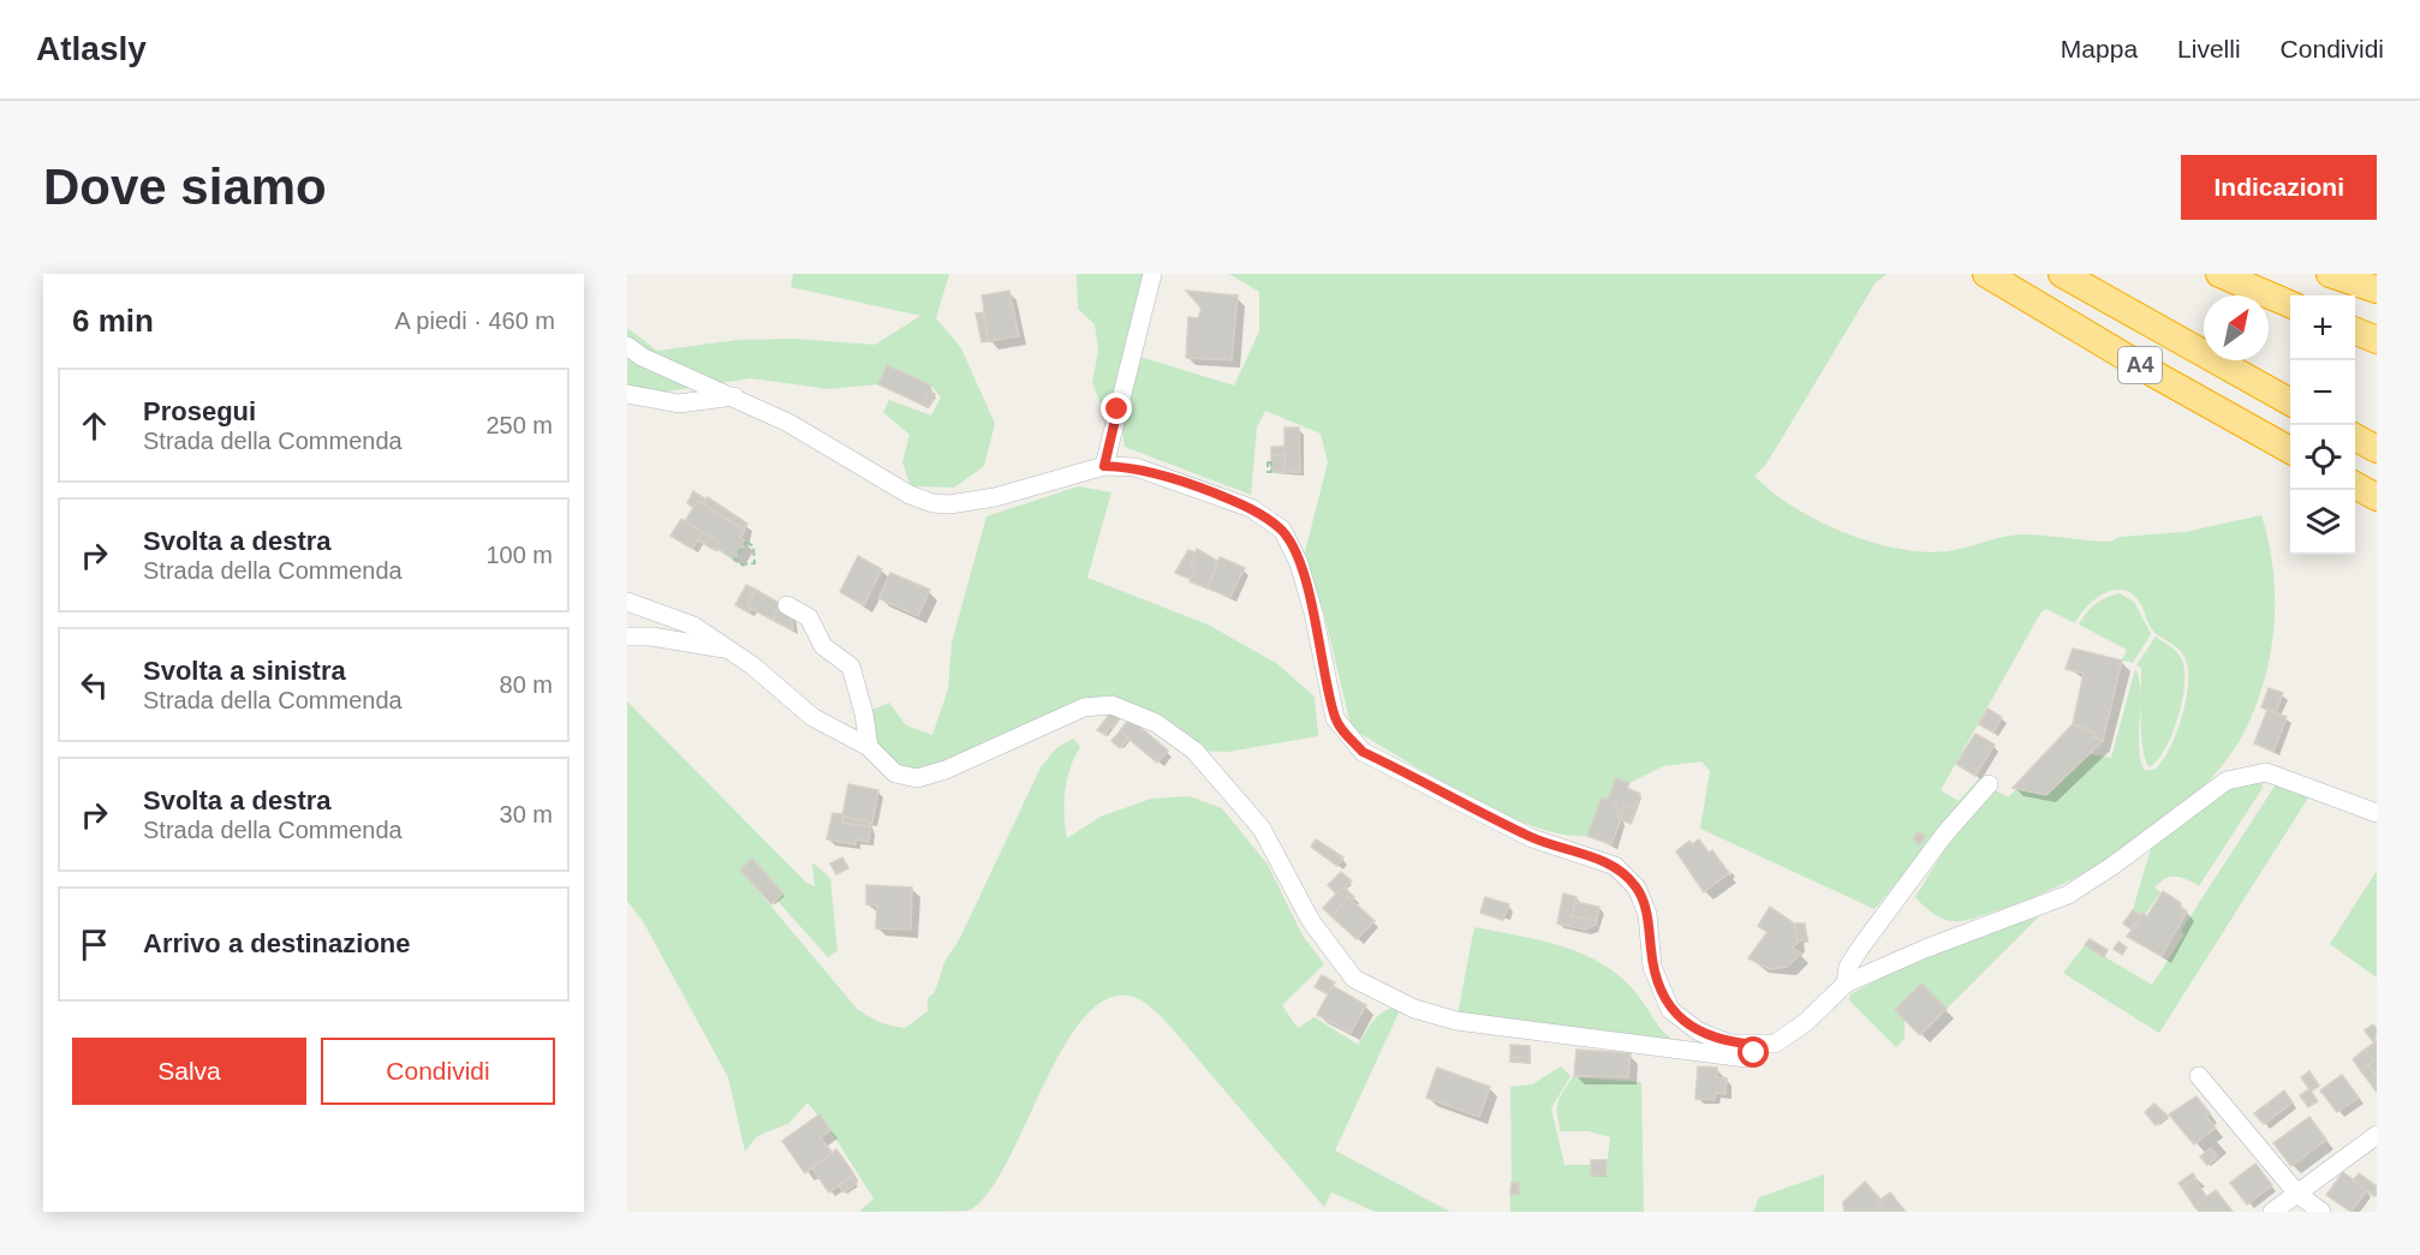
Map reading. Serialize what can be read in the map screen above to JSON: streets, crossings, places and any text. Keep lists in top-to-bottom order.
{
  "streets": {
    "highway": ["A4"]
  },
  "north": "top right",
  "page": {
    "header": "Atlasly",
    "nav": ["Mappa", "Livelli", "Condividi"],
    "buttons": [
      "Indicazioni",
      ["Salva", "Condividi"]
    ],
    "title": "Dove siamo",
    "heading": ["6 min", "A piedi · 460 m"],
    "map_buttons": ["+", "−"],
    "list": [
      ["Prosegui", "Strada della Commenda", "250 m"],
      ["Svolta a destra", "Strada della Commenda", "100 m"],
      ["Svolta a sinistra", "Strada della Commenda", "80 m"],
      ["Svolta a destra", "Strada della Commenda", "30 m"],
      "Arrivo a destinazione"
    ]
  }
}
